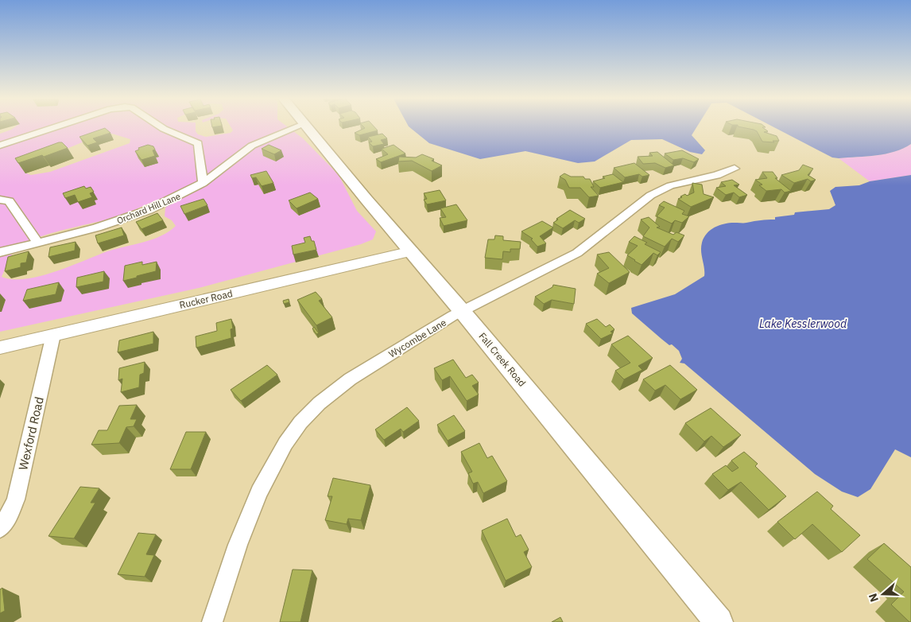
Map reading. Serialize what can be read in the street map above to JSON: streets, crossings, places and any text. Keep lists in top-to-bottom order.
{
  "streets": {
    "main road": ["Fall Creek Road"],
    "street": [
      "Orchard Hill Lane",
      "Rucker Road",
      "Wycombe Lane",
      "Wexford Road"
    ]
  },
  "crossings": [
    ["Rucker Road", "Fall Creek Road"],
    ["Rucker Road", "Wexford Road"],
    ["Wycombe Lane", "Fall Creek Road"]
  ],
  "water": ["Lake Kesslerwood"],
  "north": "left"
}
